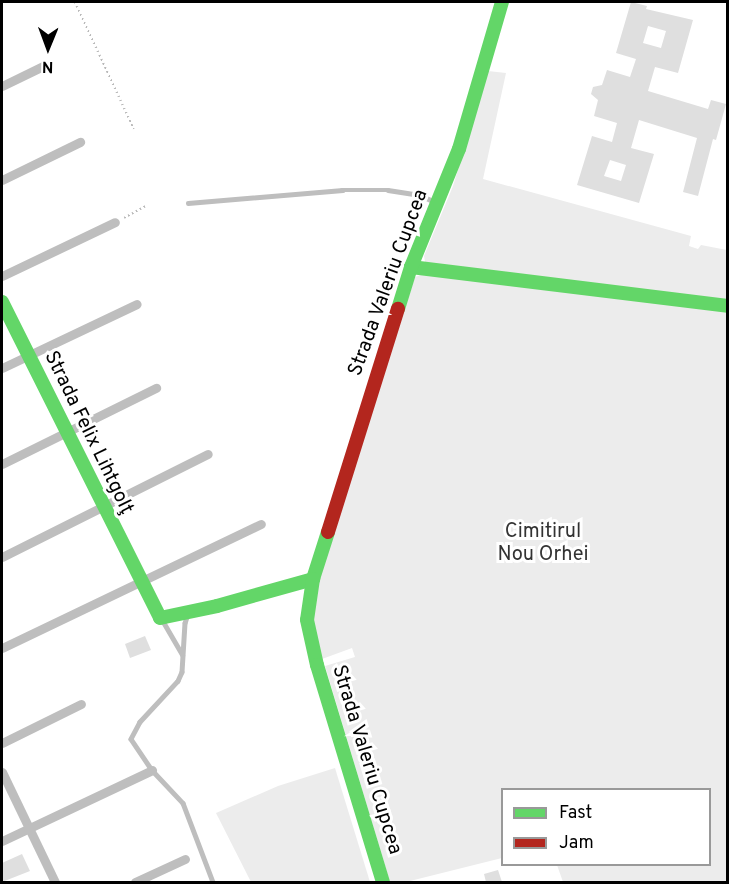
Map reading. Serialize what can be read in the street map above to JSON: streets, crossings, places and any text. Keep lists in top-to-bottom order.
{
  "streets": {
    "street": ["Strada Valeriu Cupcea", "Strada Felix Lihtgolţ"]
  },
  "parks": ["Cimitirul Nou Orhei"],
  "legend": ["Fast", "Jam"],
  "north": "bottom"
}
